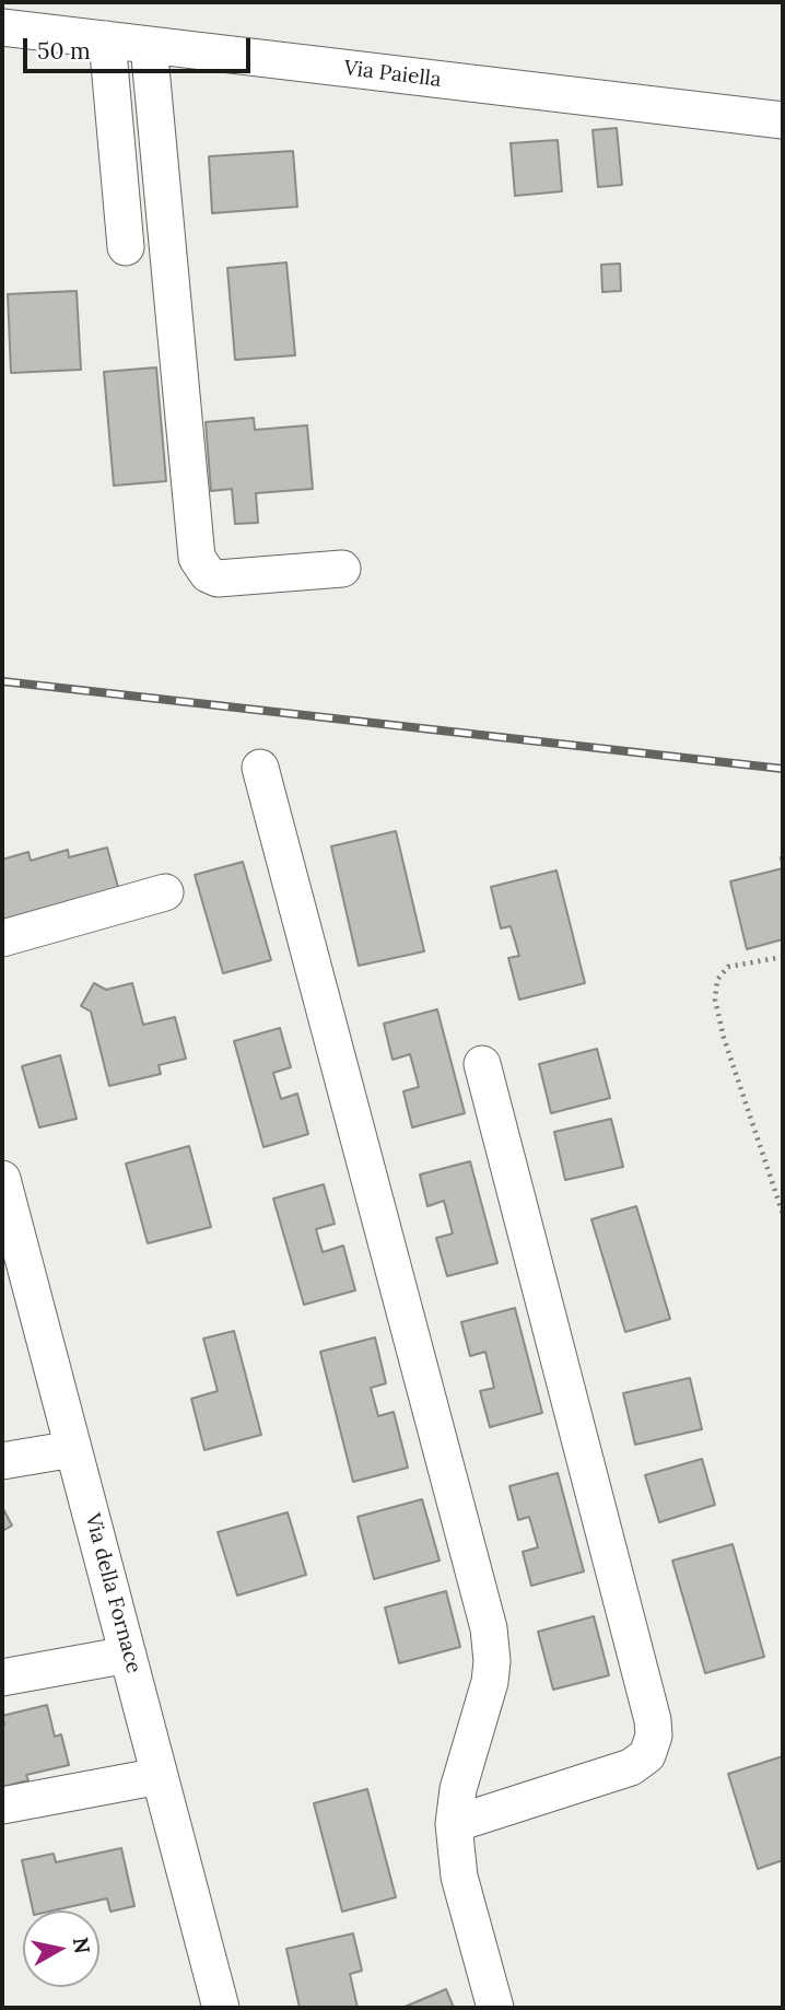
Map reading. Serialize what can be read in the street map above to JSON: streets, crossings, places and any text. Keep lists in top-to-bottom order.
{
  "streets": {
    "street": ["Via Paiella", "Via della Fornace"]
  },
  "scale_bar": "50 m",
  "north": "right"
}
